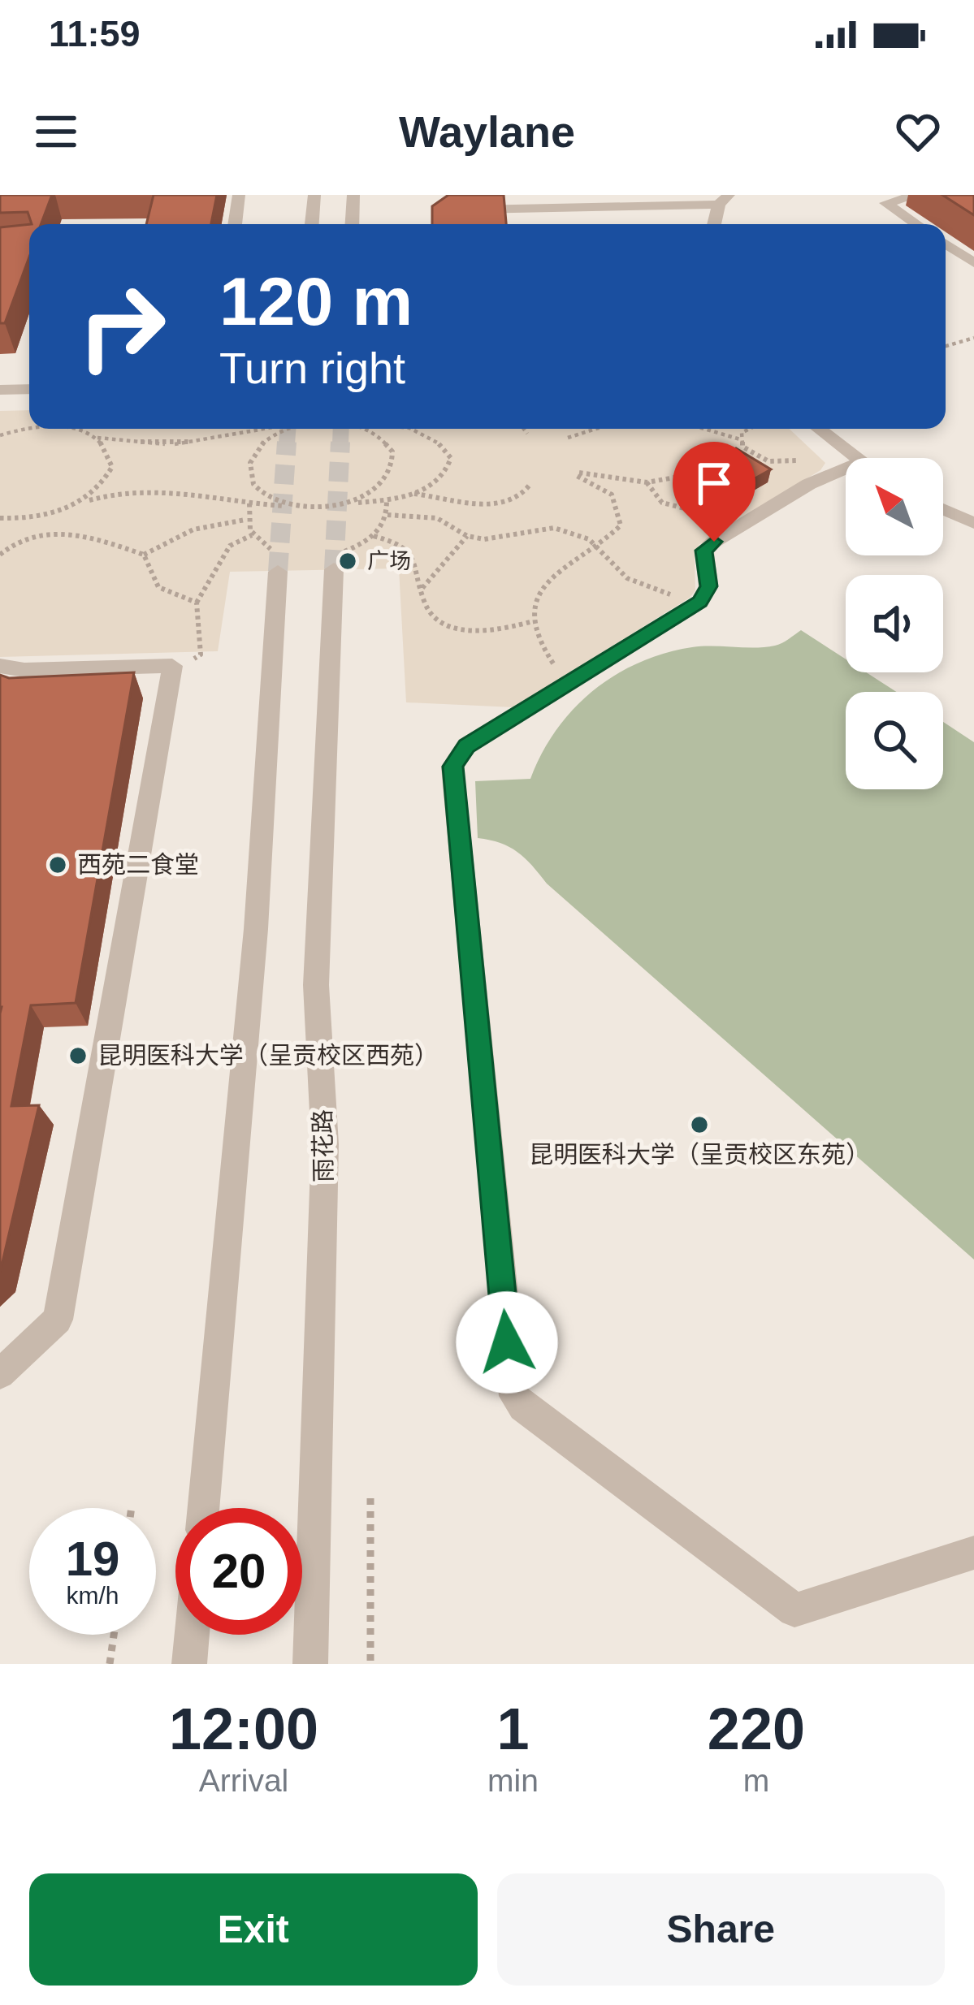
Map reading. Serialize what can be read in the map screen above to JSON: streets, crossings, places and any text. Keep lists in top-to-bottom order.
{
  "streets": {
    "street": ["雨花路"]
  },
  "places": [
    "广场",
    "西苑二食堂",
    "昆明医科大学（呈贡校区西苑）",
    "昆明医科大学（呈贡校区东苑）"
  ],
  "north": "top left",
  "page": {
    "status": "11:59",
    "header": "Waylane",
    "turn": ["120 m", "Turn right"],
    "speed": "19 km/h",
    "limit": "20",
    "eta": [
      "12:00",
      "Arrival",
      "1",
      "min",
      "220",
      "m"
    ],
    "buttons": ["Exit", "Share"]
  }
}
